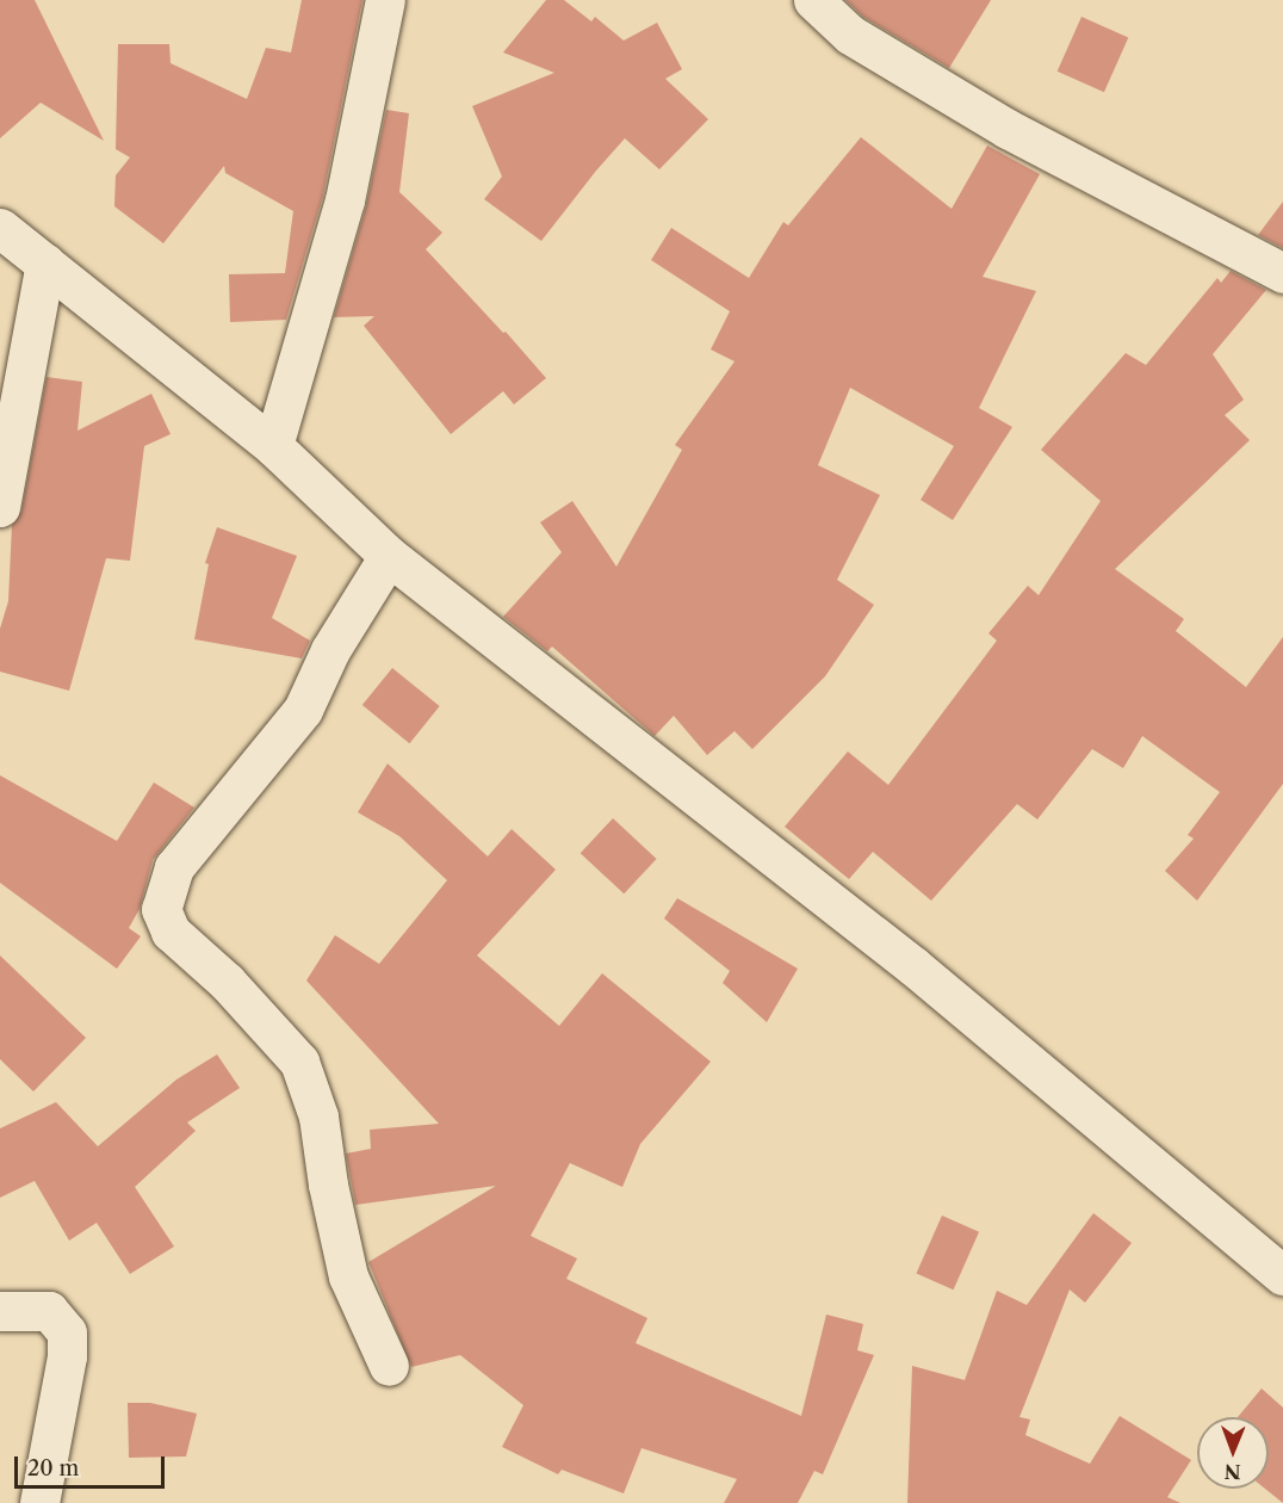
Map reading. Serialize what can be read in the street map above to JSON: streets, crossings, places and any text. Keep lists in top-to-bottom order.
{
  "scale_bar": "20 m",
  "north": "bottom"
}
